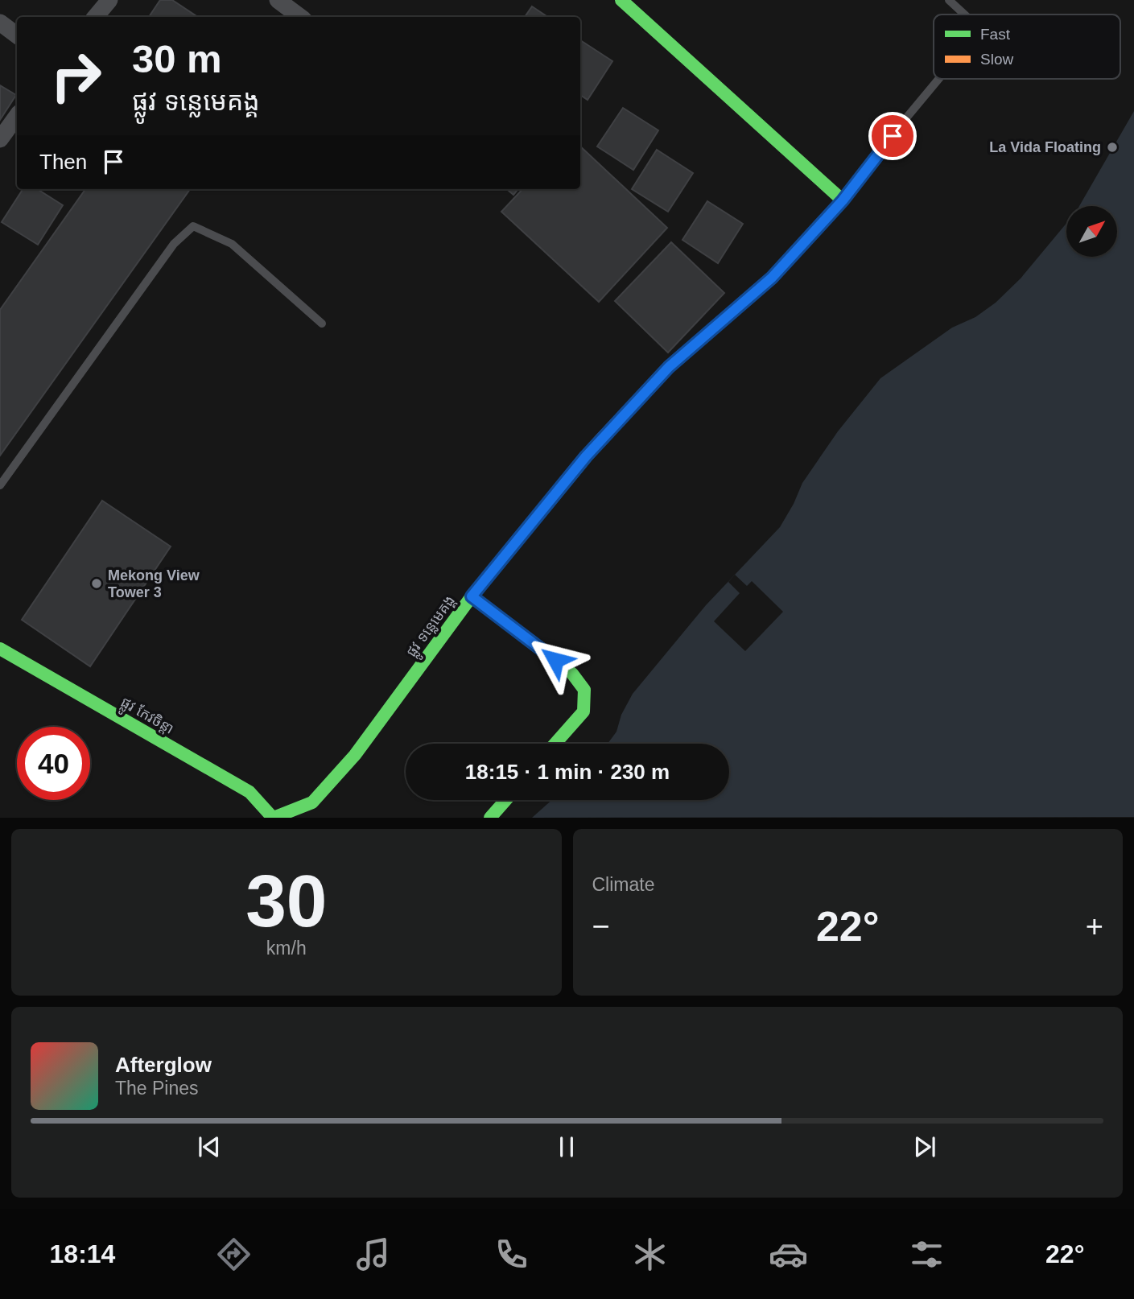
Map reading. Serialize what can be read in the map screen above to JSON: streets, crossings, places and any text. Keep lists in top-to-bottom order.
{
  "streets": {
    "street": ["ផ្លូវ ទន្លេមេគង្គ", "ផ្លូវ កែវចិន្តា"]
  },
  "crossings": [
    ["ផ្លូវ ទន្លេមេគង្គ", "ផ្លូវ កែវចិន្តា"]
  ],
  "places": ["La Vida Floating", "Mekong View Tower 3"],
  "legend": ["Fast", "Slow"],
  "north": "top right",
  "page": {
    "turn": ["30 m", "ផ្លូវ ទន្លេមេគង្គ"],
    "then": "Then",
    "limit": "40",
    "trip": "18:15 · 1 min · 230 m",
    "tile": [
      ["30", "km/h"],
      "Climate"
    ],
    "heat": ["−", "22°", "+"],
    "song": ["Afterglow", "The Pines"],
    "tabs": ["18:14", "22°"]
  }
}
